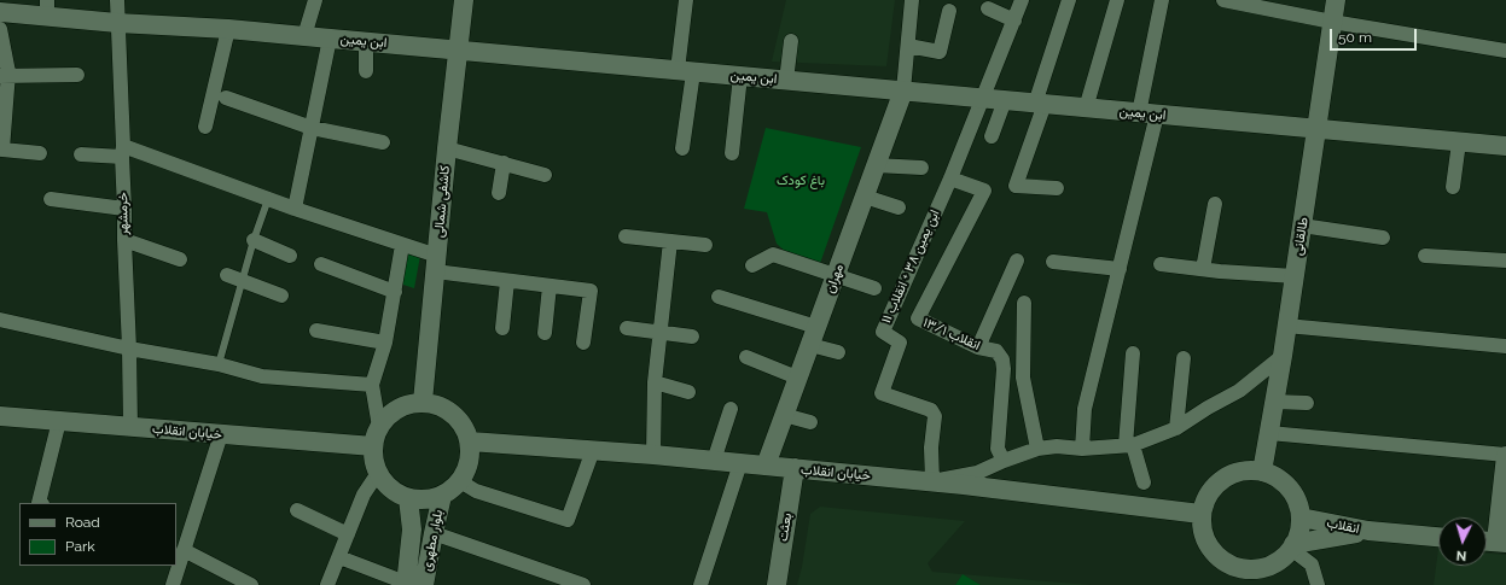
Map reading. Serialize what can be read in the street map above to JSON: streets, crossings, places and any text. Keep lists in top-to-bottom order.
{
  "streets": {
    "main road": [
      "ابن یمین",
      "کاشفی شمالی",
      "طالقانی",
      "مهران",
      "خیابان انقلاب",
      "انقلاب",
      "بعثت",
      "بلوار مطهری"
    ],
    "street": ["خرمشهر", "ابن یمین ۳۸ + انقلاب ۱۱", "انقلاب ۱۳/۱"]
  },
  "crossings": [
    ["ابن یمین", "کاشفی شمالی"],
    ["ابن یمین", "خرمشهر"],
    ["ابن یمین", "طالقانی"],
    ["ابن یمین", "ابن یمین ۳۸ + انقلاب ۱۱"],
    ["ابن یمین", "مهران"],
    ["کاشفی شمالی", "خیابان انقلاب"],
    ["کاشفی شمالی", "بلوار مطهری"],
    ["خرمشهر", "خیابان انقلاب"],
    ["طالقانی", "خیابان انقلاب"],
    ["طالقانی", "انقلاب"],
    ["ابن یمین ۳۸ + انقلاب ۱۱", "انقلاب ۱۳/۱"],
    ["ابن یمین ۳۸ + انقلاب ۱۱", "خیابان انقلاب"],
    ["مهران", "خیابان انقلاب"],
    ["خیابان انقلاب", "انقلاب"],
    ["خیابان انقلاب", "بعثت"],
    ["خیابان انقلاب", "بلوار مطهری"]
  ],
  "parks": ["باغ کودک"],
  "legend": ["Road", "Park"],
  "scale_bar": "50 m",
  "north": "bottom"
}
